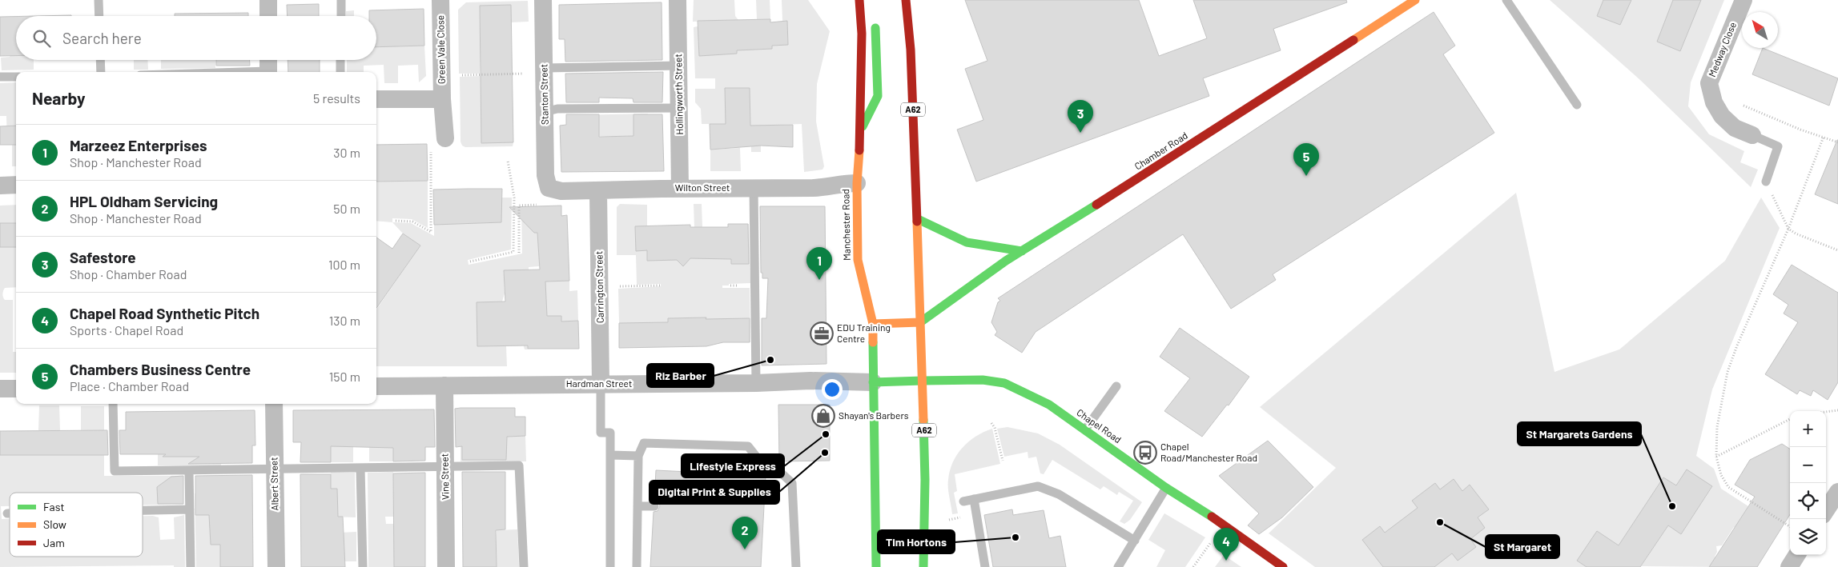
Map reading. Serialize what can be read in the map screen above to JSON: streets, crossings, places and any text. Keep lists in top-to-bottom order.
{
  "streets": {
    "main road": [
      "A62",
      "Chamber Road",
      "Manchester Road",
      "Chapel Road"
    ],
    "street": [
      "Green Vale Close",
      "Medway Close",
      "Stanton Street",
      "Hollingworth Street",
      "Wilton Street",
      "Carrington Street",
      "Hardman Street",
      "Vine Street",
      "Albert Street"
    ]
  },
  "crossings": [
    ["Stanton Street", "Wilton Street"],
    ["Hollingworth Street", "Wilton Street"],
    ["A62", "Chamber Road"],
    ["A62", "Chapel Road"],
    ["Wilton Street", "Manchester Road"],
    ["Wilton Street", "Carrington Street"],
    ["Manchester Road", "Hardman Street"],
    ["Manchester Road", "Chapel Road"],
    ["Carrington Street", "Hardman Street"],
    ["Hardman Street", "Chapel Road"],
    ["Hardman Street", "Vine Street"]
  ],
  "places": {
    "office": ["EDU Training Centre"],
    "other": [
      "Riz Barber",
      "Lifestyle Express",
      "Digital Print & Supplies",
      "St Margarets Gardens",
      "St Margaret",
      "Tim Hortons"
    ],
    "shop": ["Shayan's Barbers"],
    "bus stop": ["Chapel Road/Manchester Road"]
  },
  "legend": ["Fast", "Slow", "Jam"],
  "north": "top left",
  "page": {
    "search": "Search here",
    "heading": ["Nearby", "5 results"],
    "pins": [
      "3",
      "5",
      "1",
      "2",
      "4"
    ],
    "list": [
      {
        "mark": "1",
        "name": "Marzeez Enterprises",
        "note": "Shop · Manchester Road",
        "value": "30 m"
      },
      {
        "mark": "2",
        "name": "HPL Oldham Servicing",
        "note": "Shop · Manchester Road",
        "value": "50 m"
      },
      {
        "mark": "3",
        "name": "Safestore",
        "note": "Shop · Chamber Road",
        "value": "100 m"
      },
      {
        "mark": "4",
        "name": "Chapel Road Synthetic Pitch",
        "note": "Sports · Chapel Road",
        "value": "130 m"
      },
      {
        "mark": "5",
        "name": "Chambers Business Centre",
        "note": "Place · Chamber Road",
        "value": "150 m"
      }
    ],
    "map_buttons": ["+", "−"]
  }
}
